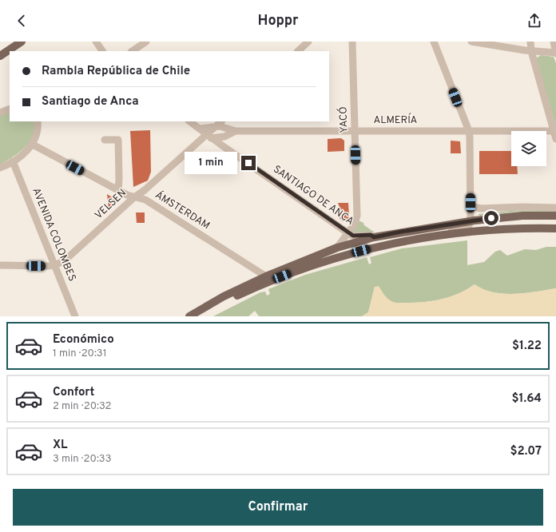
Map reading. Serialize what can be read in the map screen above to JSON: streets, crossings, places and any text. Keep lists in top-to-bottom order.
{
  "streets": {
    "street": [
      "YACÓ",
      "ALMERÍA",
      "SANTIAGO DE ANCA",
      "VELSEN",
      "ÁMSTERDAM",
      "AVENIDA COLOMBES"
    ]
  },
  "crossings": [
    ["YACÓ", "ALMERÍA"],
    ["YACÓ", "SANTIAGO DE ANCA"],
    ["ALMERÍA", "SANTIAGO DE ANCA"],
    ["ALMERÍA", "VELSEN"],
    ["SANTIAGO DE ANCA", "VELSEN"],
    ["VELSEN", "ÁMSTERDAM"],
    ["VELSEN", "AVENIDA COLOMBES"]
  ],
  "page": {
    "header": "Hoppr",
    "banner": ["Rambla República de Chile", "Santiago de Anca"],
    "bubble": "1 min",
    "list": [
      {
        "name": "Económico",
        "note": "1 min · 20:31",
        "value": "$1.22"
      },
      {
        "name": "Confort",
        "note": "2 min · 20:32",
        "value": "$1.64"
      },
      {
        "name": "XL",
        "note": "3 min · 20:33",
        "value": "$2.07"
      }
    ],
    "buttons": "Confirmar"
  }
}
